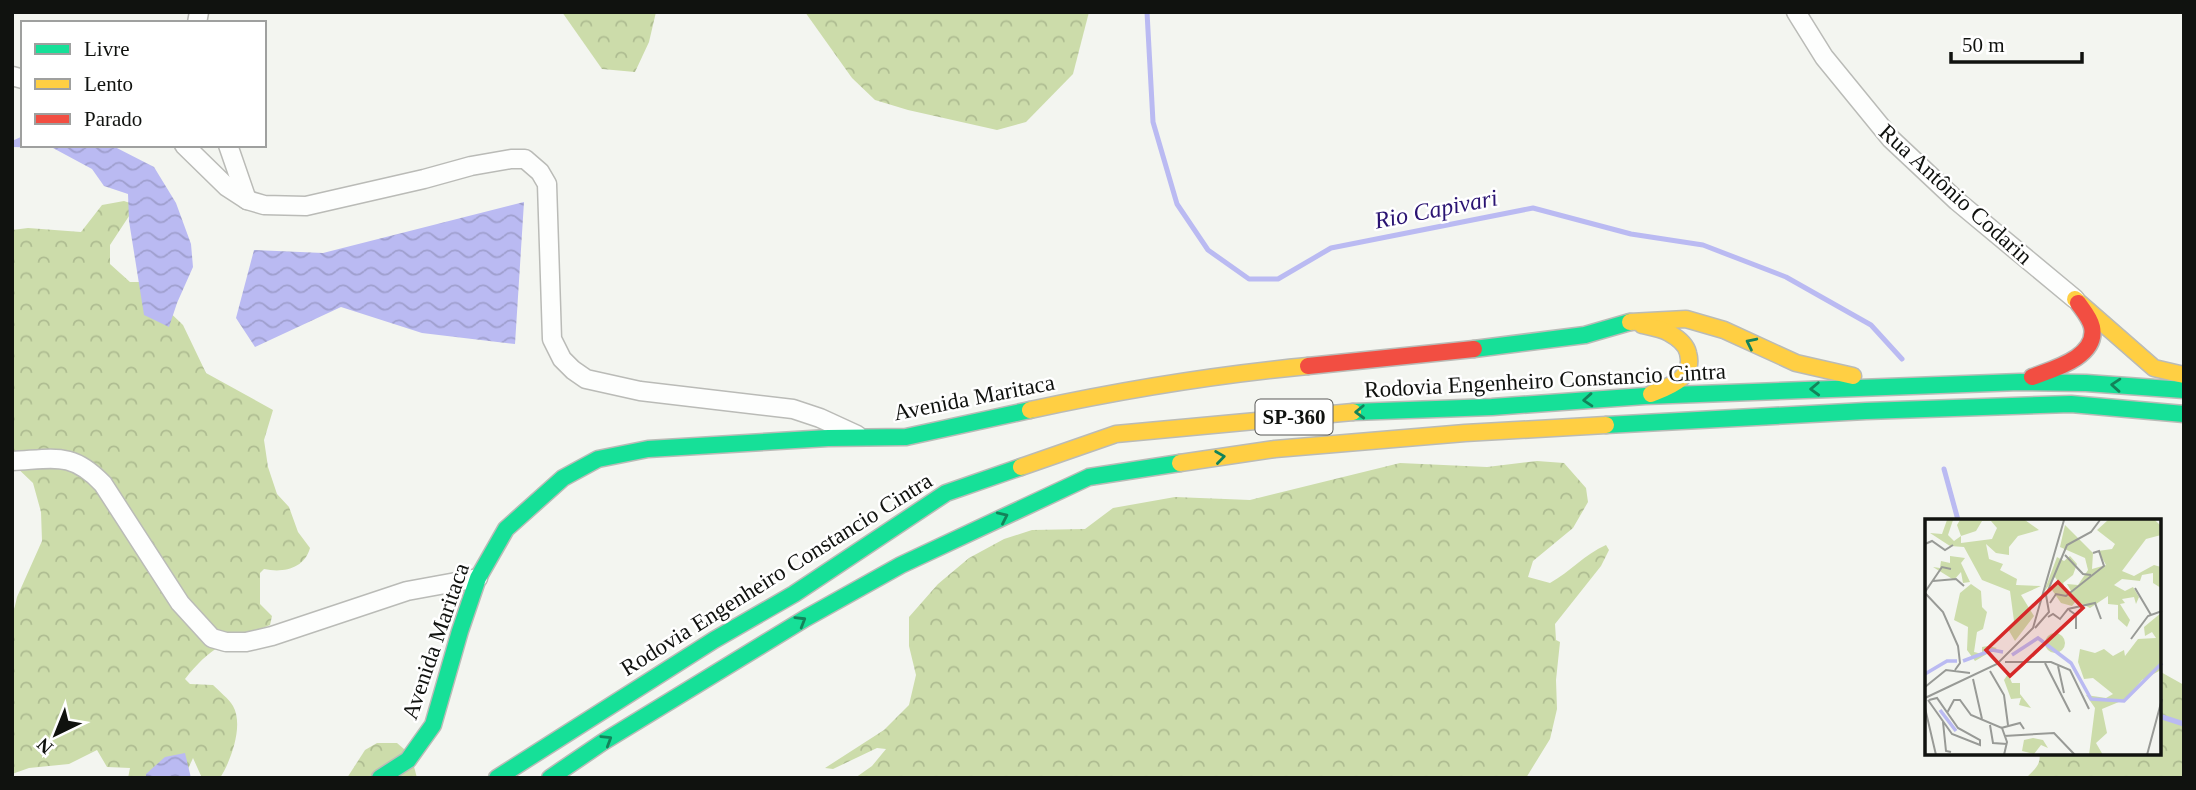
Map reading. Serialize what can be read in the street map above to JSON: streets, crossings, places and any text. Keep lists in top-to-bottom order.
{
  "streets": {
    "main road": ["Rodovia Engenheiro Constancio Cintra", "Avenida Maritaca", "SP-360"],
    "street": ["Rua Antônio Codarin"]
  },
  "crossings": [
    ["Rodovia Engenheiro Constancio Cintra", "Avenida Maritaca"]
  ],
  "water": ["Rio Capivari"],
  "legend": ["Livre", "Lento", "Parado"],
  "scale_bar": "50 m",
  "north": "bottom left"
}
